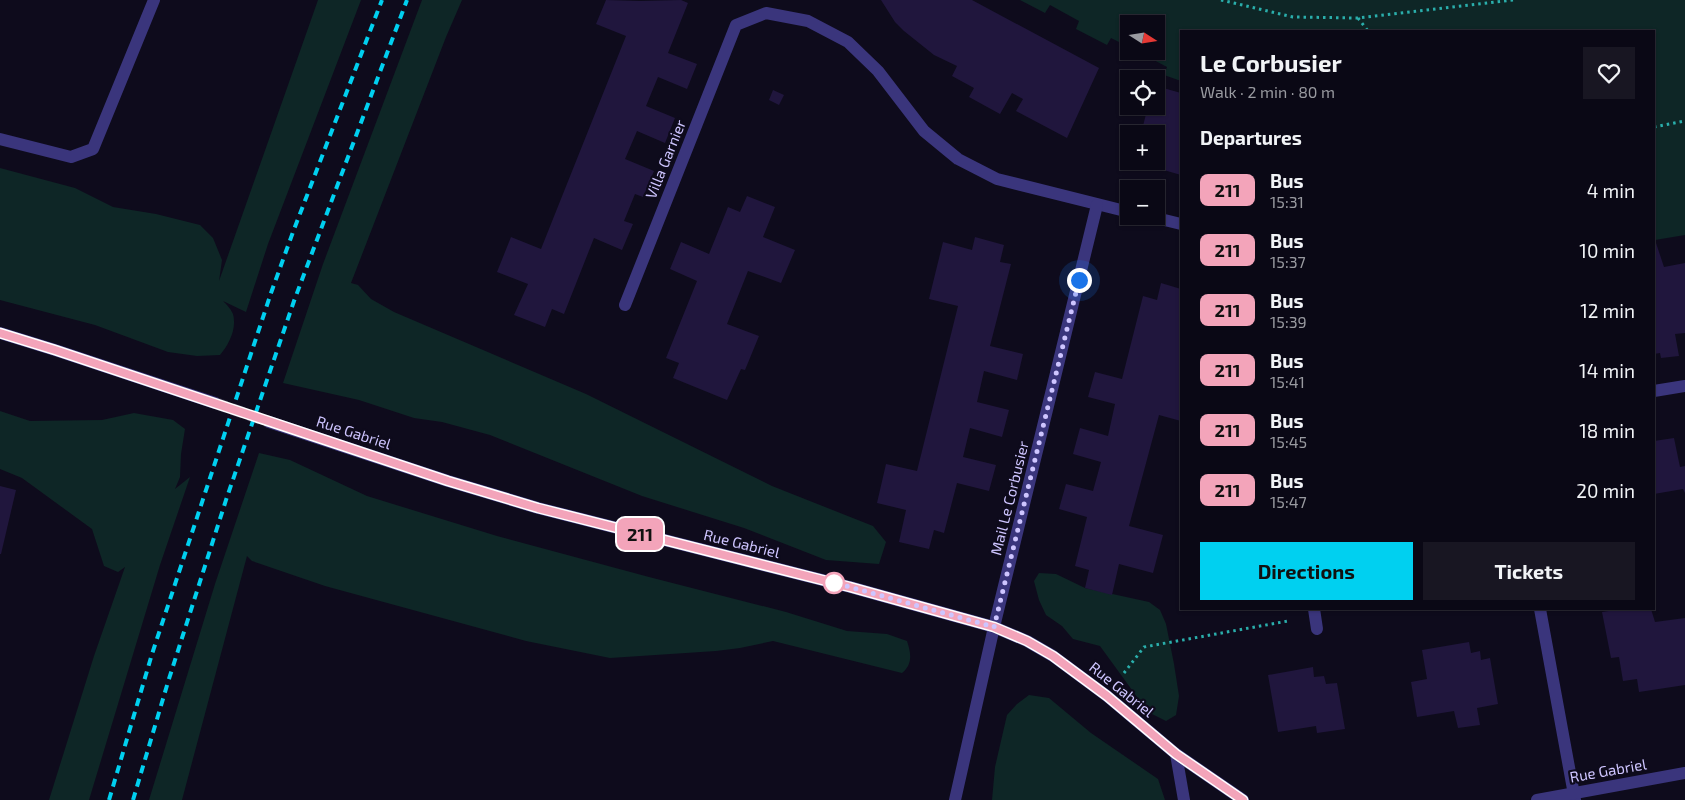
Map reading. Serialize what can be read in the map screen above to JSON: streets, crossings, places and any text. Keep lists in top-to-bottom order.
{
  "streets": {
    "street": ["Villa Garnier", "Rue Gabriel", "Mail Le Corbusier"]
  },
  "crossings": [
    ["Villa Garnier", "Mail Le Corbusier"],
    ["Rue Gabriel", "Mail Le Corbusier"]
  ],
  "lines": ["bus line 211"],
  "north": "right",
  "page": {
    "on_map": "211",
    "map_buttons": ["+", "−"],
    "heading": [
      ["Le Corbusier", "Walk · 2 min · 80 m"],
      "Departures"
    ],
    "list": [
      {
        "mark": "211",
        "name": "Bus",
        "note": "15:31",
        "value": "4 min"
      },
      {
        "mark": "211",
        "name": "Bus",
        "note": "15:37",
        "value": "10 min"
      },
      {
        "mark": "211",
        "name": "Bus",
        "note": "15:39",
        "value": "12 min"
      },
      {
        "mark": "211",
        "name": "Bus",
        "note": "15:41",
        "value": "14 min"
      },
      {
        "mark": "211",
        "name": "Bus",
        "note": "15:45",
        "value": "18 min"
      },
      {
        "mark": "211",
        "name": "Bus",
        "note": "15:47",
        "value": "20 min"
      }
    ],
    "buttons": ["Directions", "Tickets"]
  }
}
